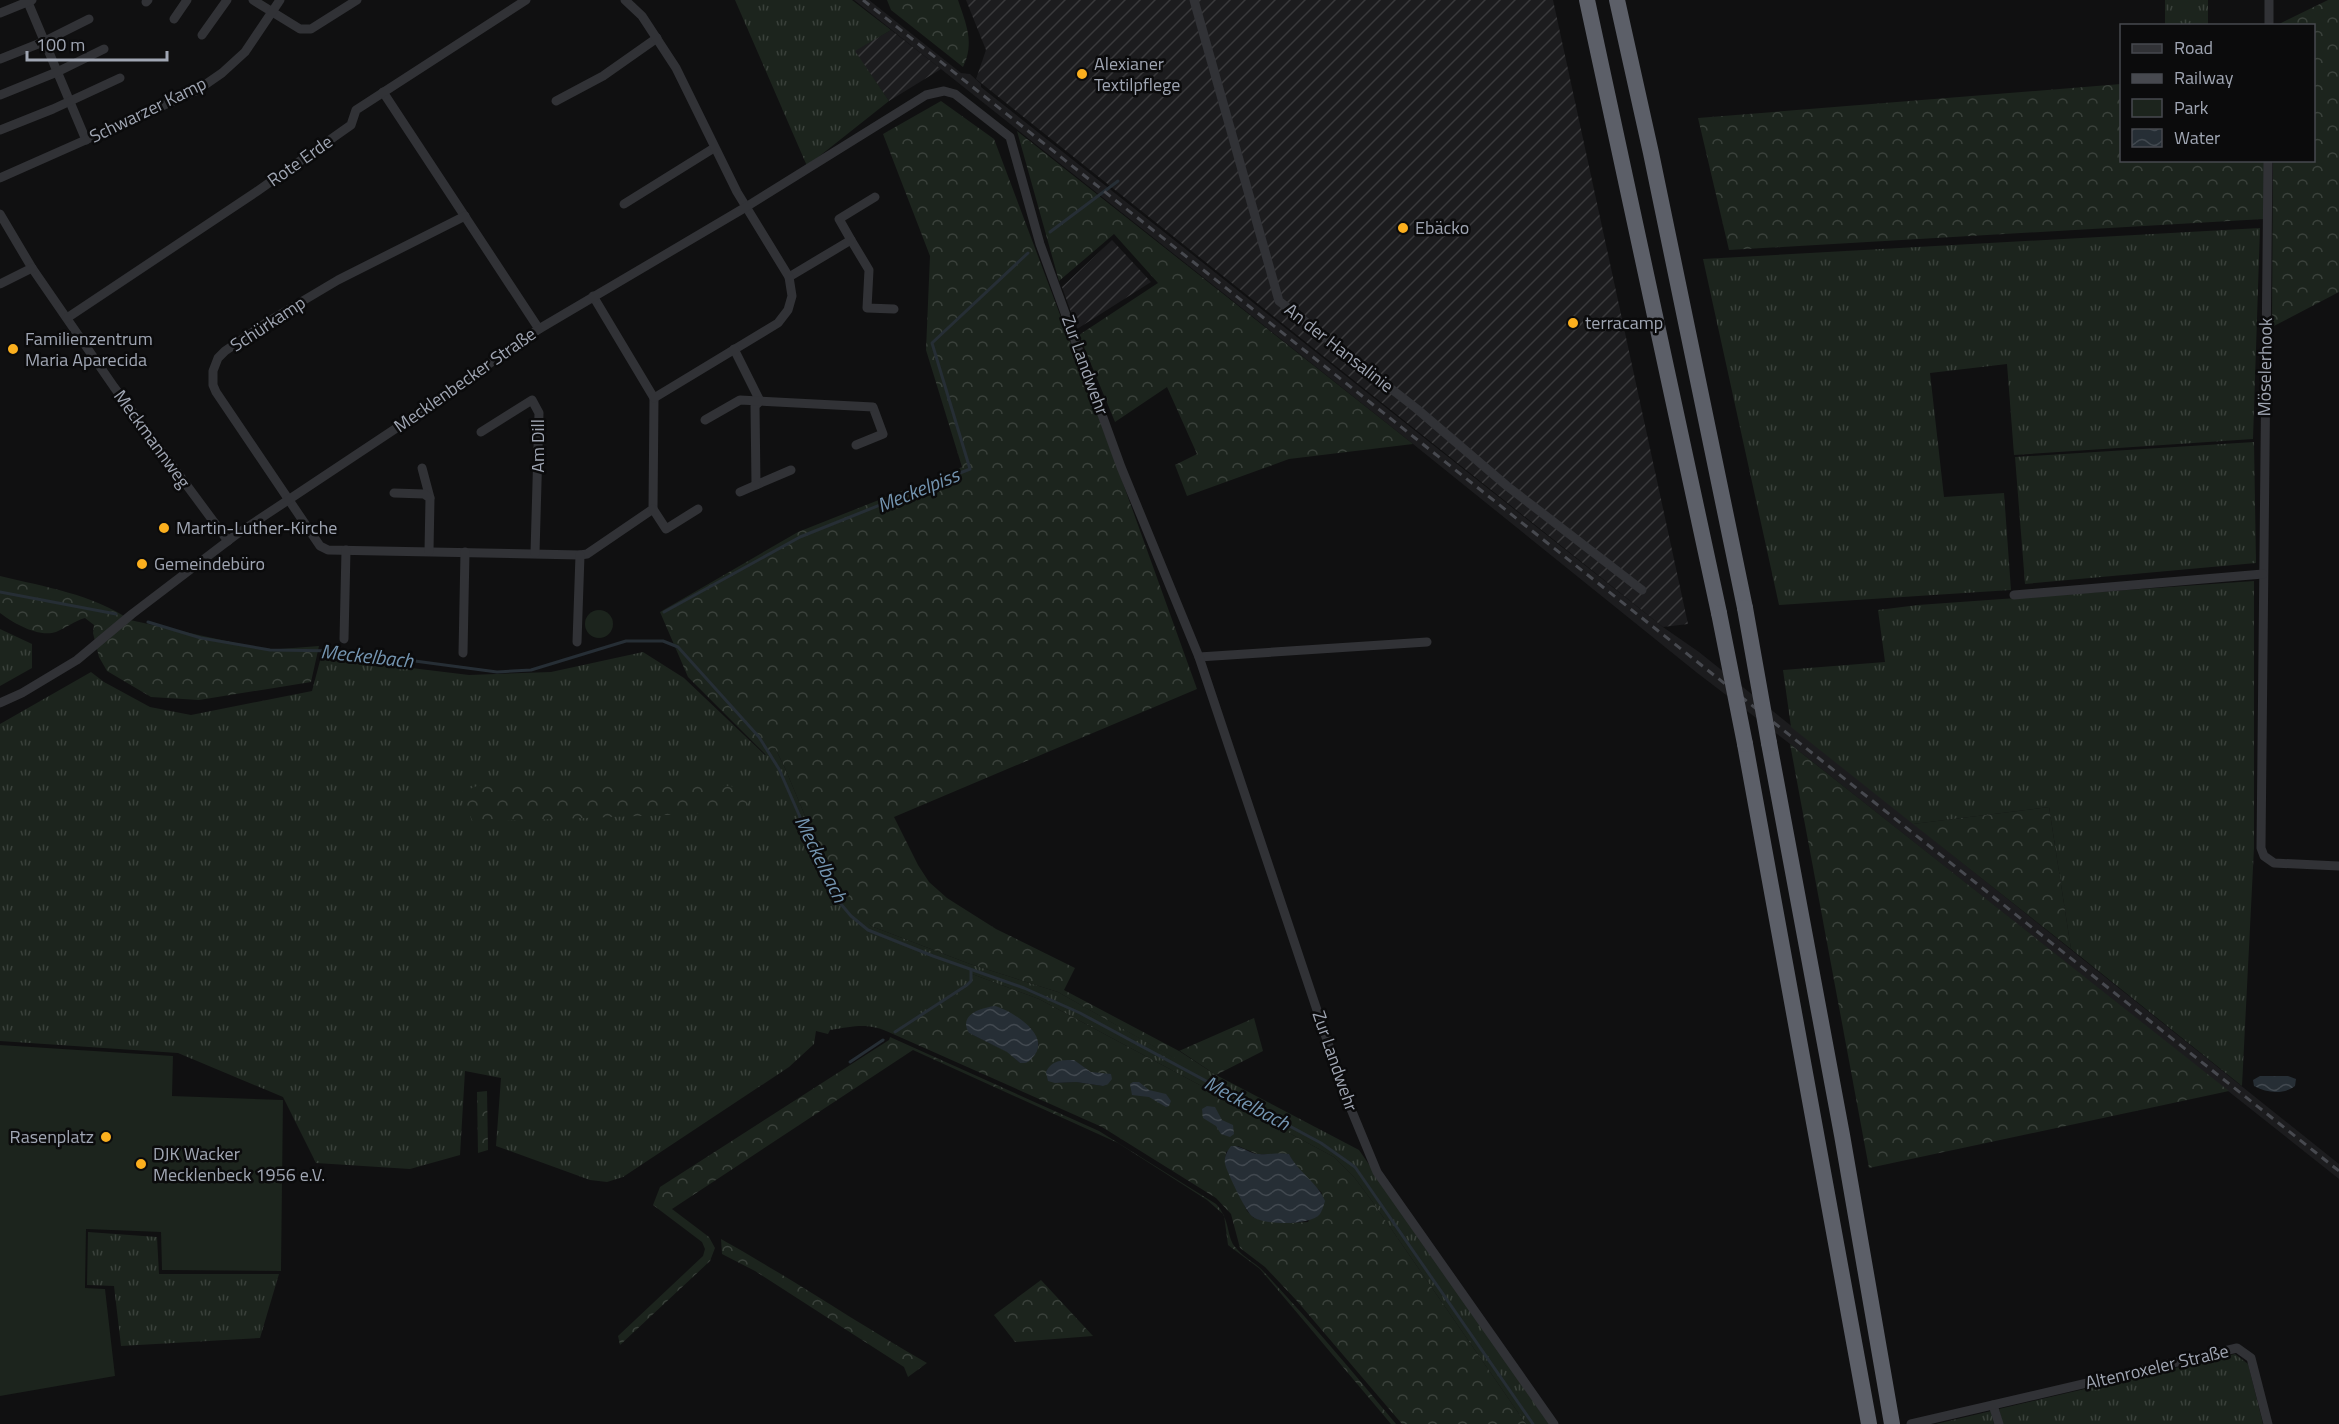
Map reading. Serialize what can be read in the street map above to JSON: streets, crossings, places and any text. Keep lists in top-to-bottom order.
{
  "streets": {
    "street": [
      "Schwarzer Kamp",
      "Rote Erde",
      "Schürkamp",
      "An der Hansalinie",
      "Zur Landwehr",
      "Möselerhook",
      "Mecklenbecker Straße",
      "Meckmannweg",
      "Am Dill",
      "Altenroxeler Straße"
    ]
  },
  "crossings": [
    ["Rote Erde", "Meckmannweg"],
    ["Schürkamp", "Mecklenbecker Straße"],
    ["Zur Landwehr", "Mecklenbecker Straße"],
    ["Mecklenbecker Straße", "Meckmannweg"]
  ],
  "water": ["Meckelpiss", "Meckelbach"],
  "places": [
    "Alexianer Textilpflege",
    "Ebäcko",
    "terracamp",
    "Familienzentrum Maria Aparecida",
    "Martin-Luther-Kirche",
    "Gemeindebüro",
    "Rasenplatz",
    "DJK Wacker Mecklenbeck 1956 e.V."
  ],
  "legend": [
    "Road",
    "Railway",
    "Park",
    "Water"
  ],
  "scale_bar": "100 m"
}
